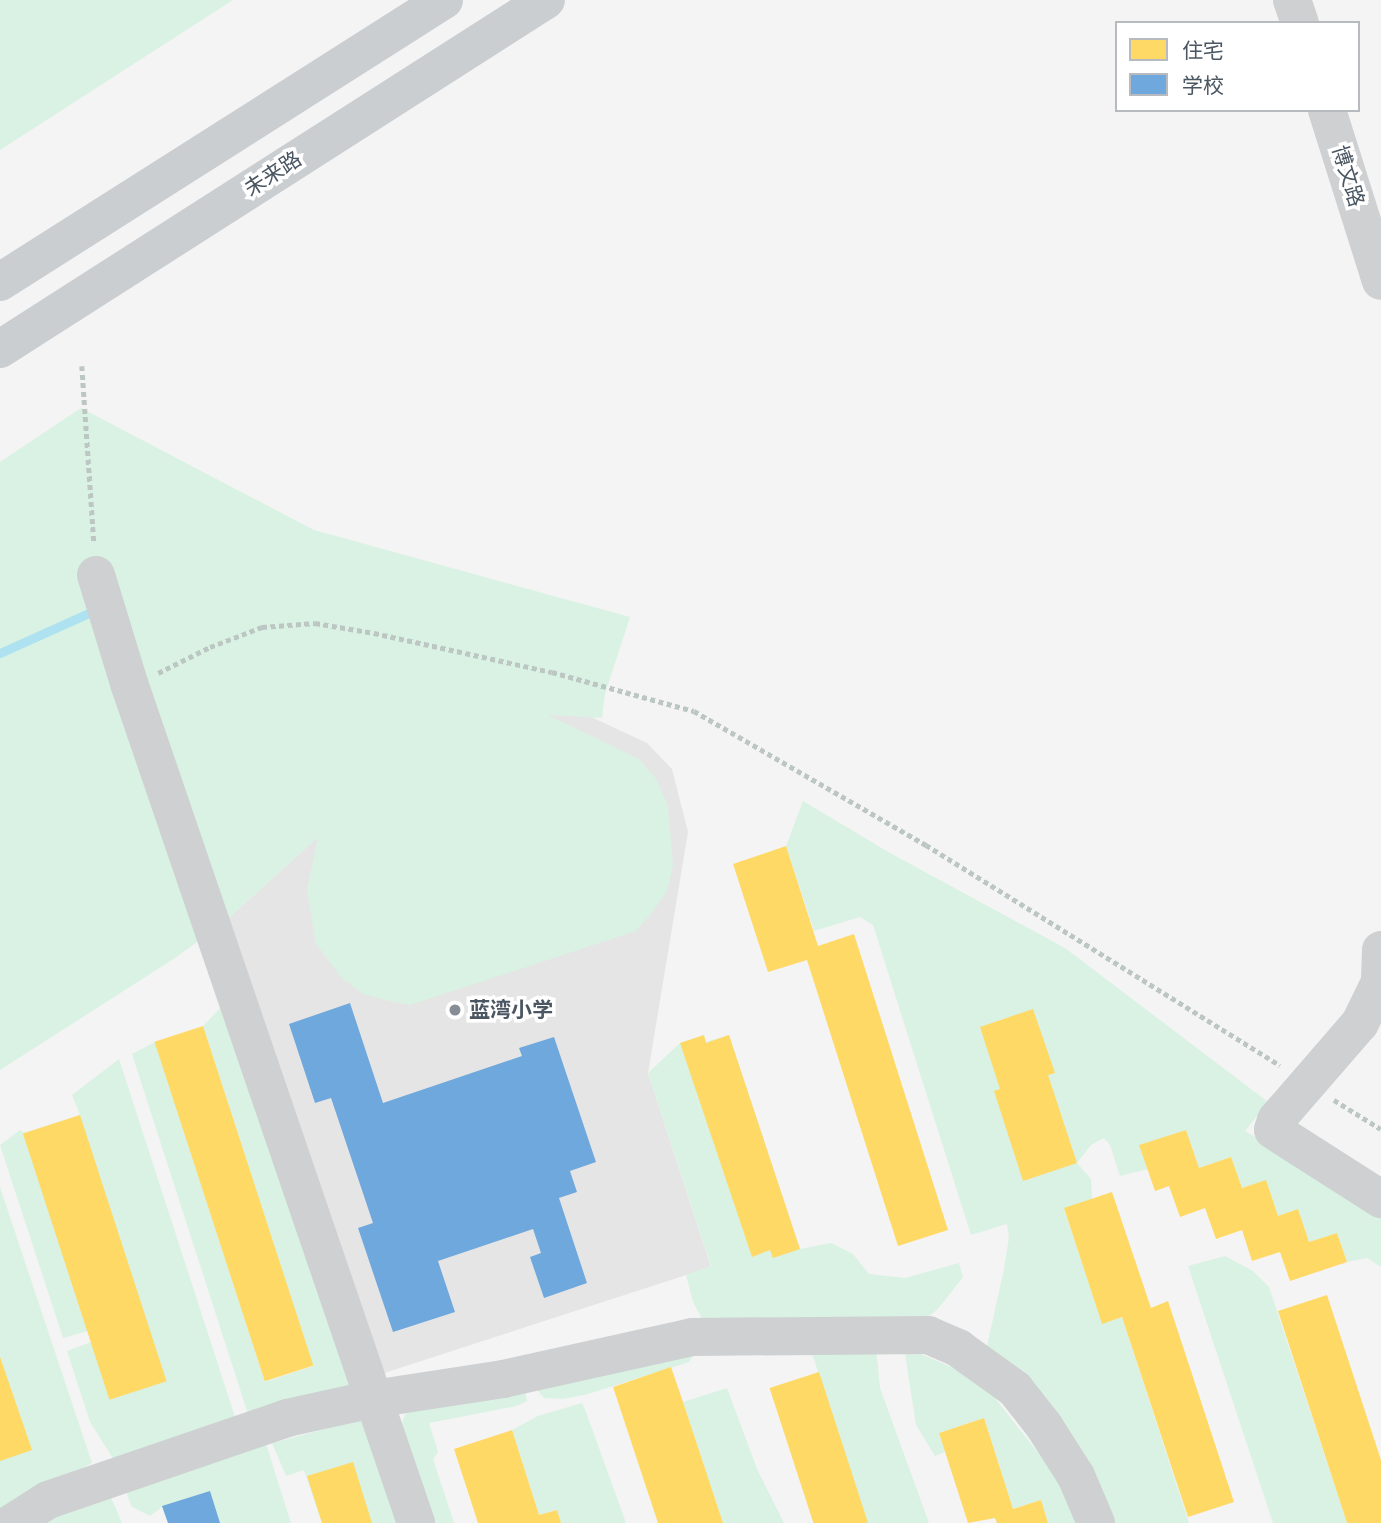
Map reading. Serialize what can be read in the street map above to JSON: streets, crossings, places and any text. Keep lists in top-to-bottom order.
{
  "streets": {
    "main road": ["未来路"],
    "street": ["博文路"]
  },
  "places": ["蓝湾小学"],
  "legend": ["住宅", "学校"]
}
